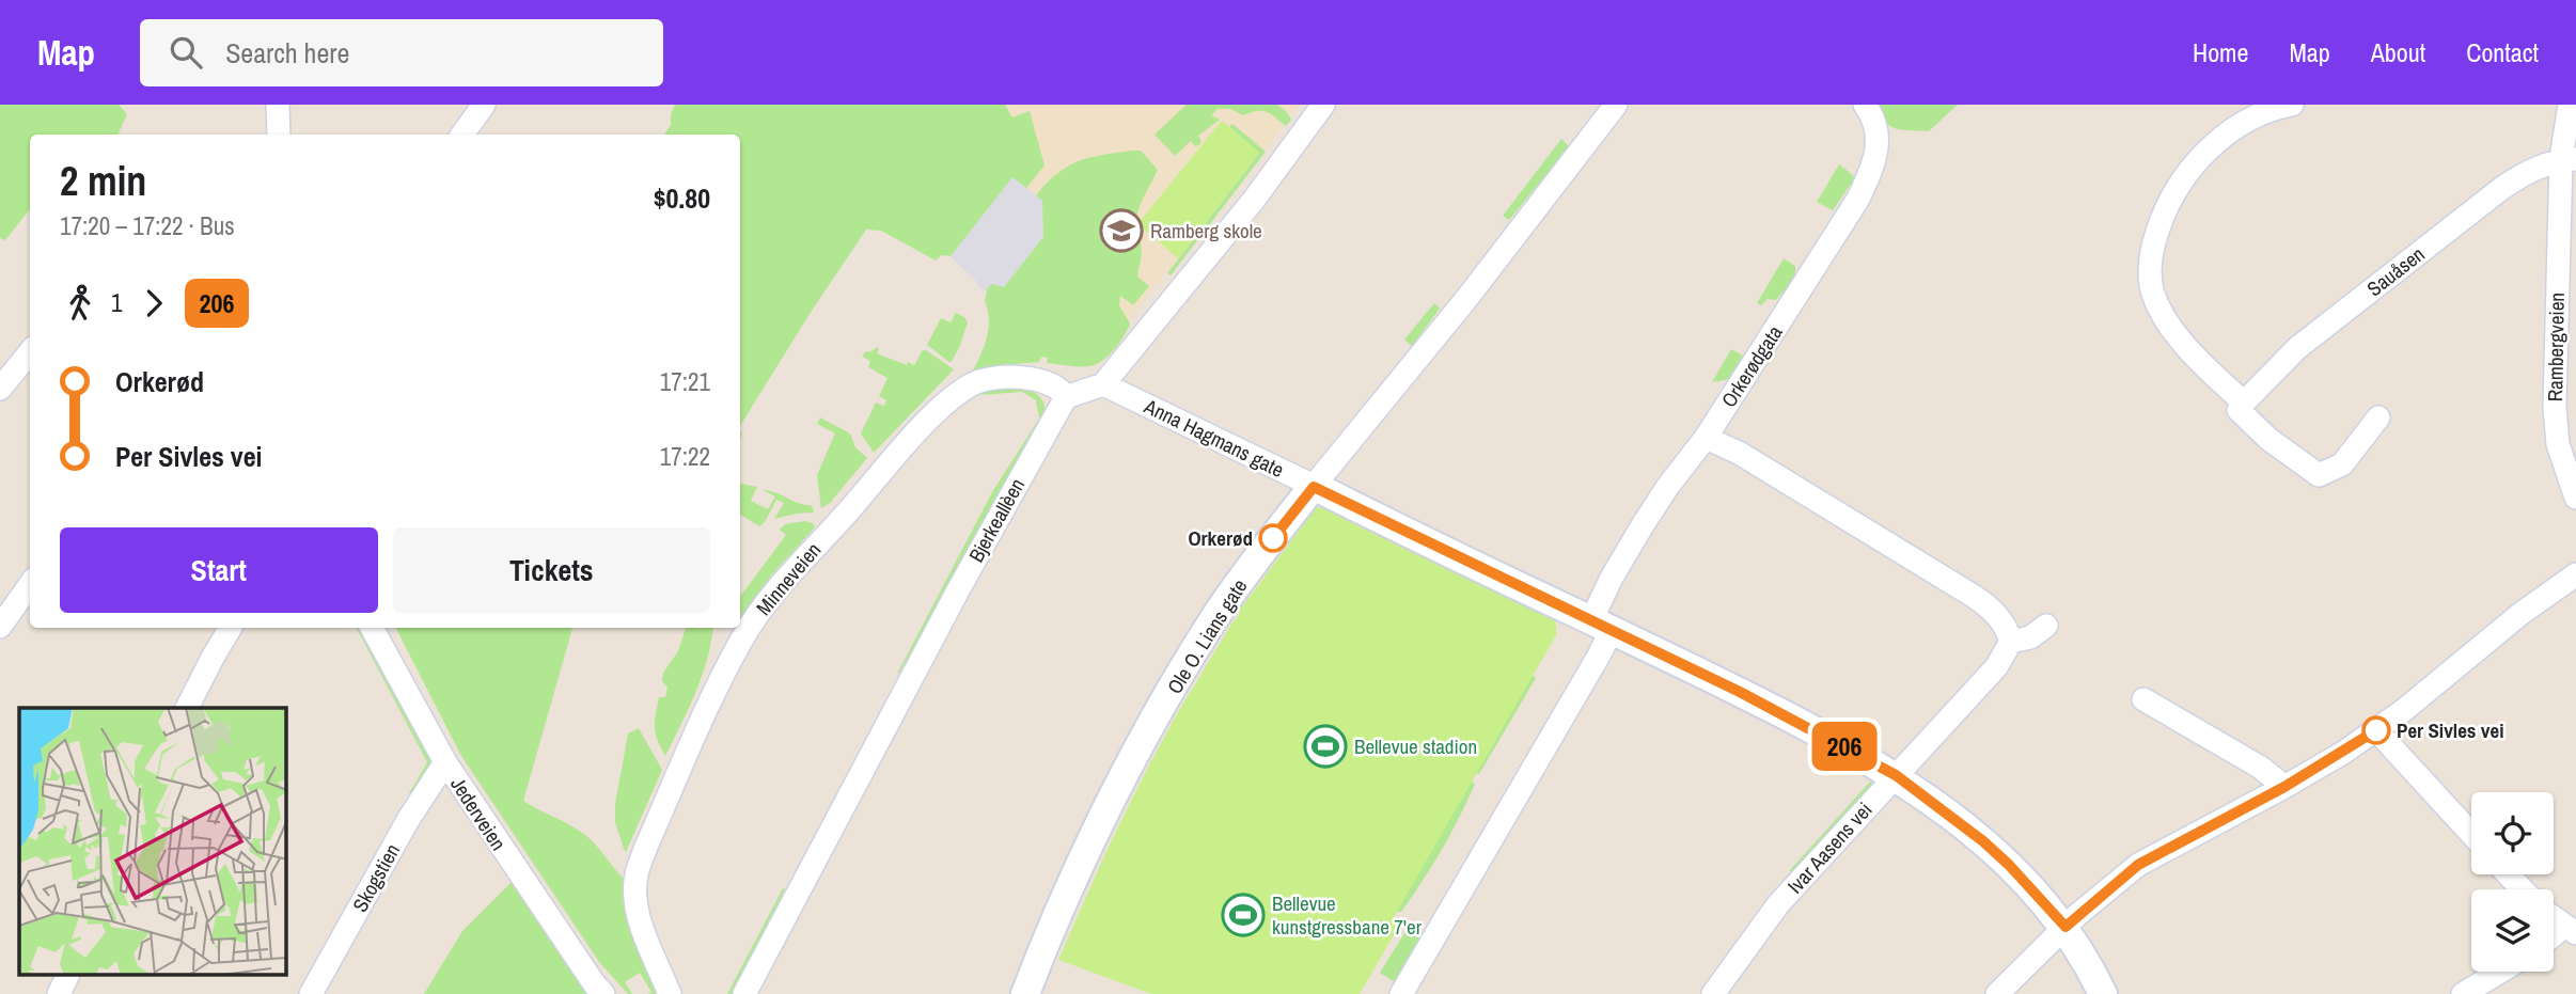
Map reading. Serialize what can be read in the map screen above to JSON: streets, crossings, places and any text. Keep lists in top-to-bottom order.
{
  "streets": {
    "street": [
      "Sauåsen",
      "Rambergveien",
      "Orkerødgata",
      "Anna Hagmans gate",
      "Bjerkeallèen",
      "Minneveien",
      "Ole O. Lians gate",
      "Jederveien",
      "Ivar Aasens vei",
      "Skogstien"
    ]
  },
  "crossings": [
    ["Sauåsen", "Rambergveien"],
    ["Orkerødgata", "Anna Hagmans gate"],
    ["Anna Hagmans gate", "Ole O. Lians gate"],
    ["Anna Hagmans gate", "Ivar Aasens vei"],
    ["Bjerkeallèen", "Minneveien"],
    ["Jederveien", "Skogstien"]
  ],
  "places": {
    "school or university": ["Ramberg skole"],
    "other": ["Orkerød", "Per Sivles vei"],
    "sports": ["Bellevue stadion", "Bellevue kunstgressbane 7'er"]
  },
  "lines": ["bus line 206"],
  "page": {
    "header": "Map",
    "search": "Search here",
    "nav": [
      "Home",
      "Map",
      "About",
      "Contact"
    ],
    "on_map": "206",
    "heading": ["2 min", "17:20 – 17:22 · Bus", "$0.80"],
    "legs": ["1", "206"],
    "list": [
      {
        "name": "Orkerød",
        "value": "17:21"
      },
      {
        "name": "Per Sivles vei",
        "value": "17:22"
      }
    ],
    "buttons": ["Start", "Tickets"]
  }
}
